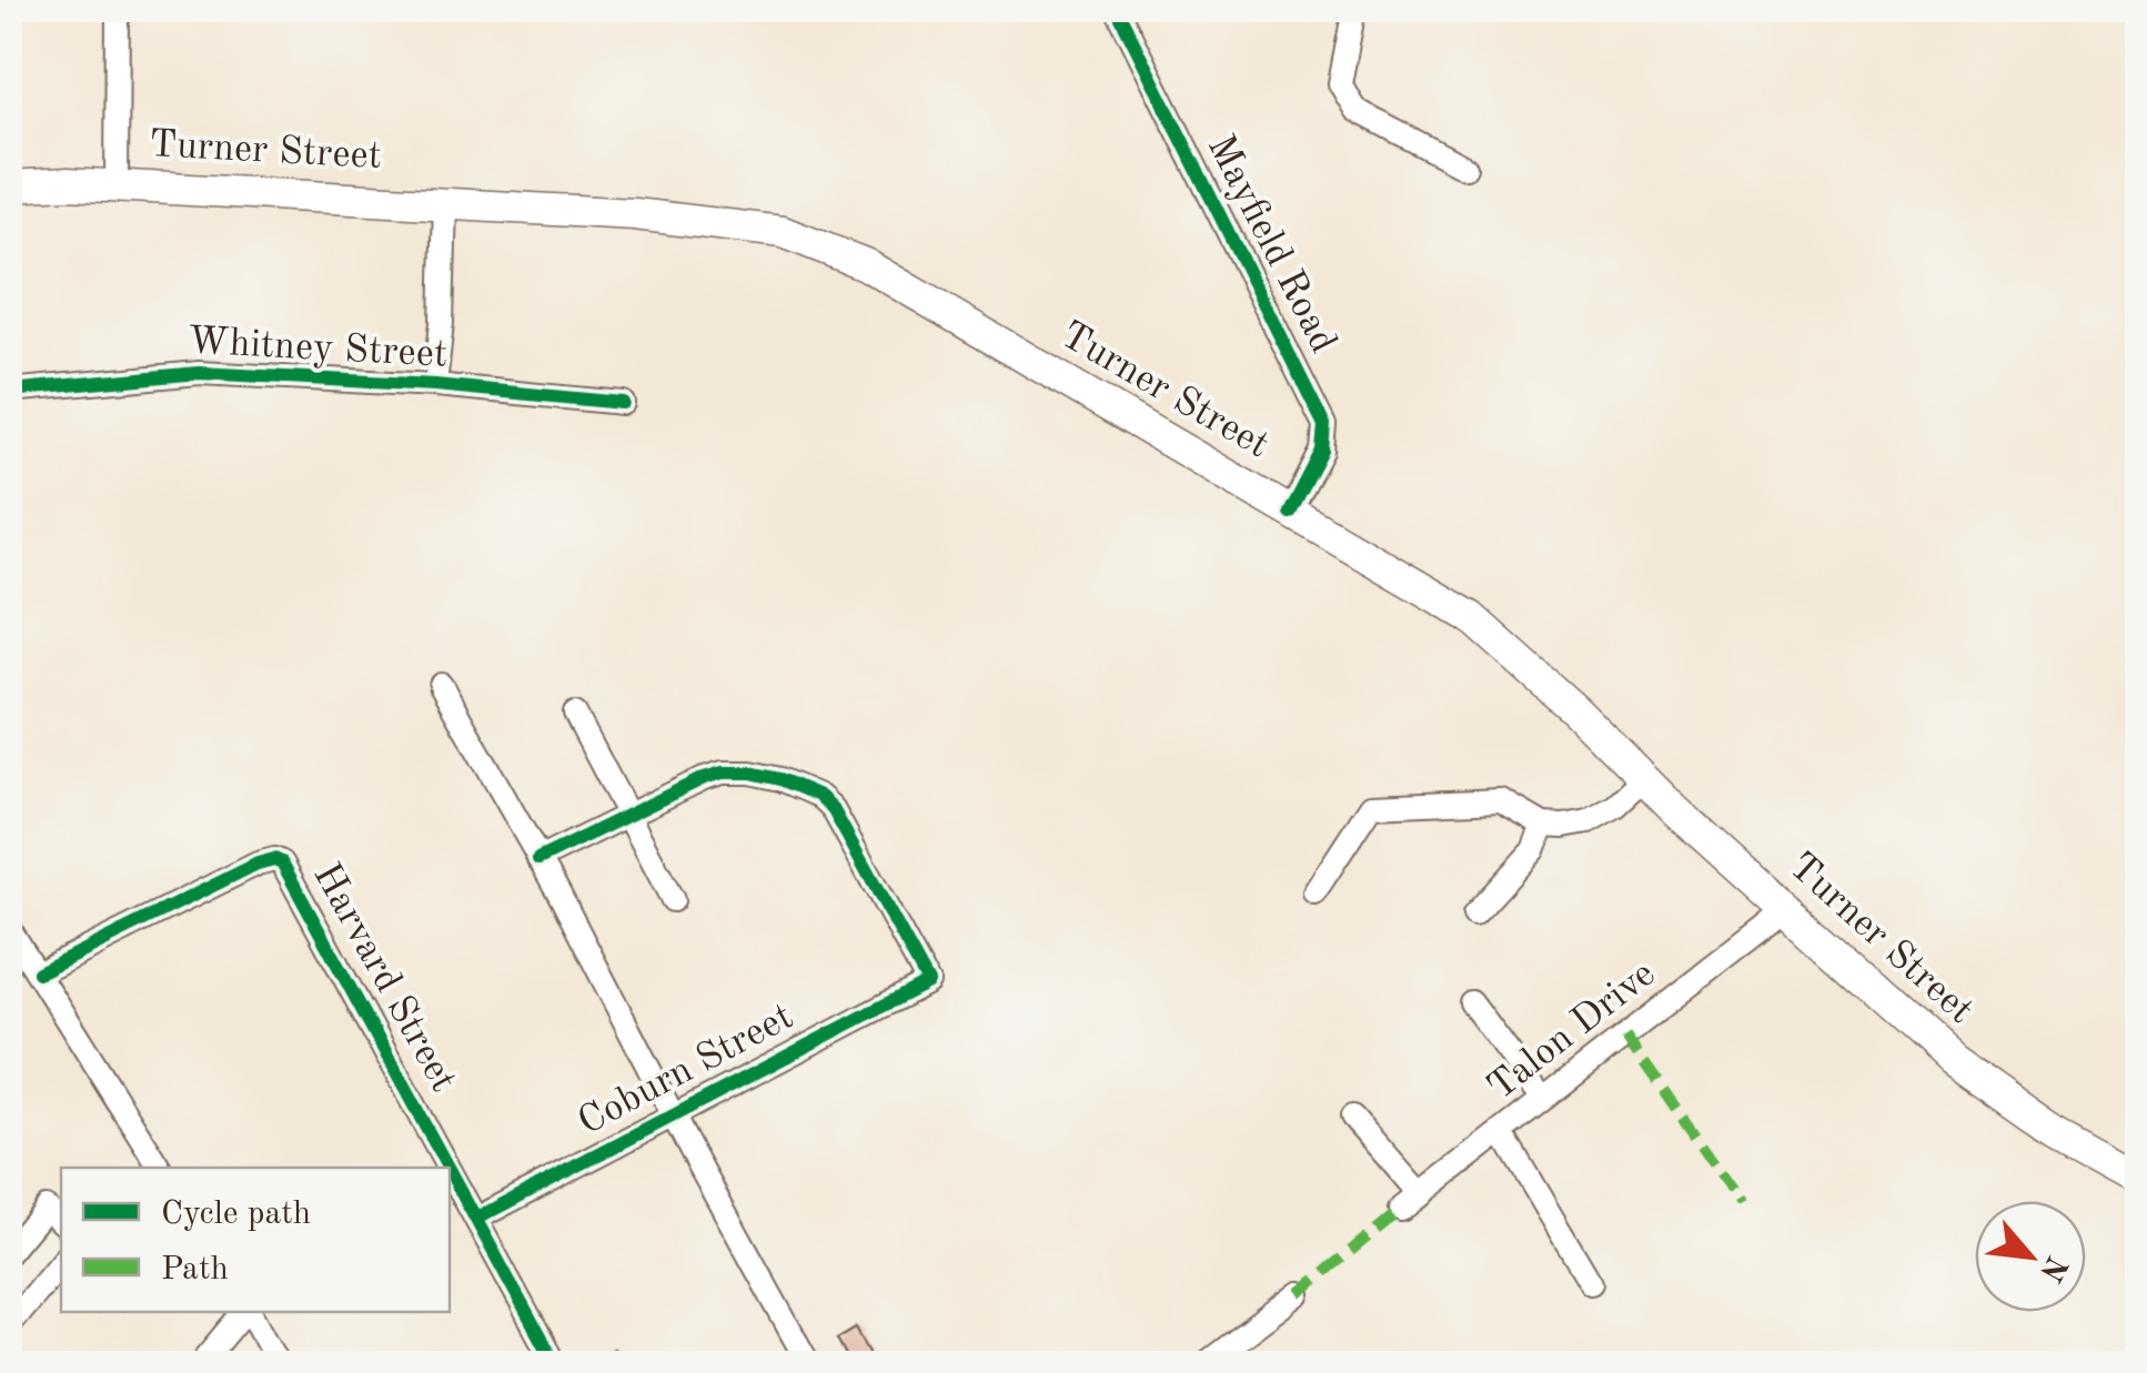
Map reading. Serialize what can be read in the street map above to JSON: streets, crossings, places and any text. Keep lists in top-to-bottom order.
{
  "streets": {
    "main road": ["Turner Street"],
    "street": [
      "Mayfield Road",
      "Whitney Street",
      "Harvard Street",
      "Talon Drive",
      "Coburn Street"
    ]
  },
  "crossings": [
    ["Turner Street", "Mayfield Road"],
    ["Turner Street", "Talon Drive"],
    ["Harvard Street", "Coburn Street"]
  ],
  "legend": ["Cycle path", "Path"],
  "north": "bottom right"
}
